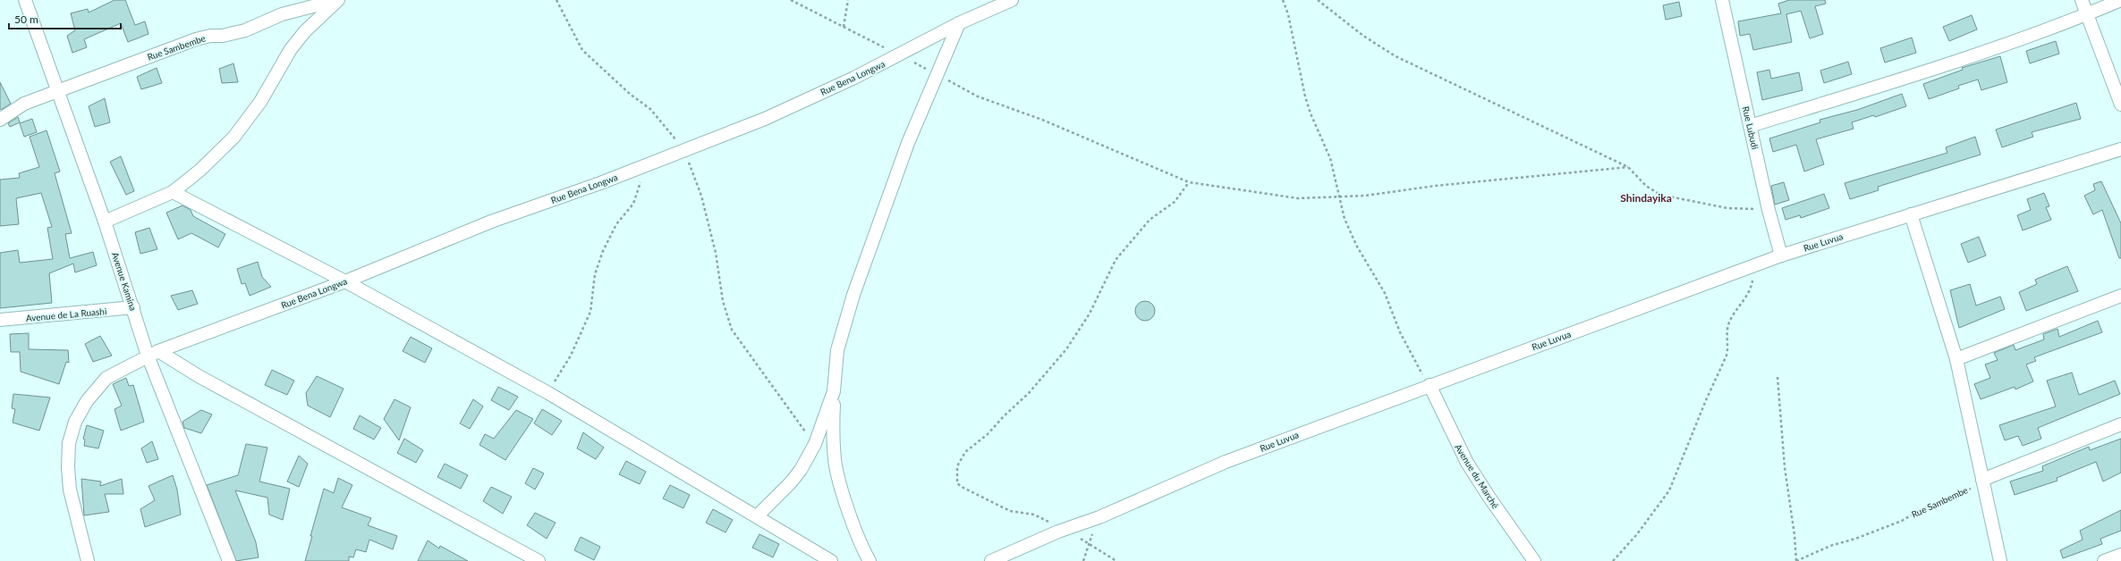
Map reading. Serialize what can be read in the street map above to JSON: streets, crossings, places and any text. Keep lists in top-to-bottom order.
{
  "streets": {
    "street": [
      "Rue Sambembe",
      "Rue Bena Longwa",
      "Rue Lubudi",
      "Rue Luvua",
      "Avenue Kamina",
      "Avenue de La Ruashi",
      "Avenue du Marché"
    ]
  },
  "crossings": [
    ["Rue Sambembe", "Avenue Kamina"],
    ["Rue Bena Longwa", "Avenue Kamina"],
    ["Rue Lubudi", "Rue Luvua"],
    ["Rue Luvua", "Avenue du Marché"],
    ["Avenue Kamina", "Avenue de La Ruashi"]
  ],
  "districts": ["Shindayika"],
  "scale_bar": "50 m"
}
